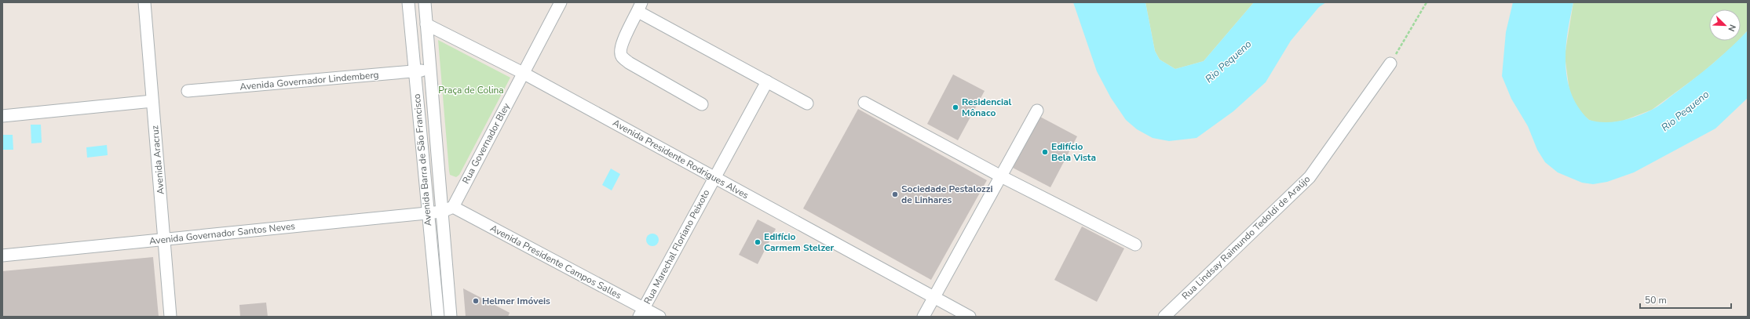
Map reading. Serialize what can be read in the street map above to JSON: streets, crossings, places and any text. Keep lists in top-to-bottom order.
{
  "streets": {
    "street": [
      "Avenida Governador Lindemberg",
      "Rua Governador Bley",
      "Avenida Presidente Rodrigues Alves",
      "Avenida Aracruz",
      "Avenida Barra de São Francisco",
      "Avenida Governador Santos Neves",
      "Rua Lindsay Raimundo Tedoldi de Araújo",
      "Rua Marechal Floriano Peixoto",
      "Avenida Presidente Campos Salles"
    ]
  },
  "crossings": [
    ["Avenida Governador Lindemberg", "Avenida Barra de São Francisco"],
    ["Rua Governador Bley", "Avenida Presidente Rodrigues Alves"],
    ["Rua Governador Bley", "Avenida Presidente Campos Salles"],
    ["Avenida Presidente Rodrigues Alves", "Avenida Barra de São Francisco"],
    ["Avenida Presidente Rodrigues Alves", "Rua Marechal Floriano Peixoto"],
    ["Avenida Aracruz", "Avenida Governador Santos Neves"],
    ["Avenida Barra de São Francisco", "Avenida Governador Santos Neves"],
    ["Rua Marechal Floriano Peixoto", "Avenida Presidente Campos Salles"]
  ],
  "water": ["Rio Pequeno"],
  "parks": ["Praça de Colina"],
  "places": [
    "Residencial Mônaco",
    "Edifício Bela Vista",
    "Sociedade Pestalozzi de Linhares",
    "Edifício Carmem Stelzer",
    "Helmer Imóveis"
  ],
  "scale_bar": "50 m",
  "north": "bottom right"
}
